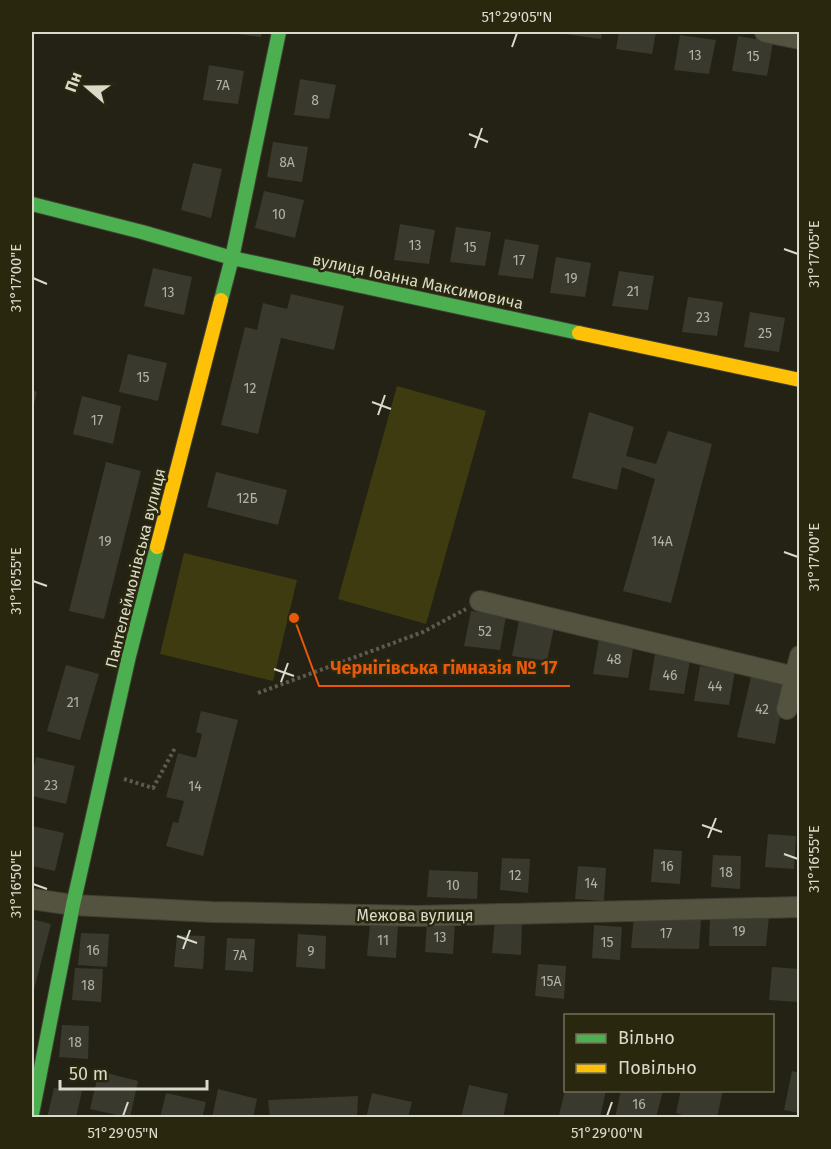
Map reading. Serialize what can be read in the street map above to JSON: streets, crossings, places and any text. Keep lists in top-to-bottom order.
{
  "streets": {
    "street": ["вулиця Іоанна Максимовича", "Пантелеймонівська вулиця", "Межова вулиця"]
  },
  "crossings": [
    ["вулиця Іоанна Максимовича", "Пантелеймонівська вулиця"],
    ["Пантелеймонівська вулиця", "Межова вулиця"]
  ],
  "places": ["Чернігівська гімназія № 17"],
  "house_numbers": [
    "13",
    "15",
    "7А",
    "8",
    "8А",
    "10",
    "13",
    "15",
    "17",
    "19",
    "21",
    "13",
    "23",
    "25",
    "15",
    "12",
    "17",
    "12Б",
    "19",
    "14А",
    "52",
    "48",
    "46",
    "44",
    "21",
    "42",
    "23",
    "14",
    "16",
    "18",
    "12",
    "14",
    "10",
    "19",
    "17",
    "13",
    "11",
    "15",
    "16",
    "9",
    "7А",
    "15А",
    "18",
    "18",
    "16"
  ],
  "legend": ["Вільно", "Повільно"],
  "scale_bar": "50 m",
  "north": "left",
  "coordinates": [
    "51°29'05\"N",
    "31°17'05\"E",
    "31°17'00\"E",
    "31°16'55\"E",
    "31°16'50\"E",
    "51°29'00\"N"
  ]
}
